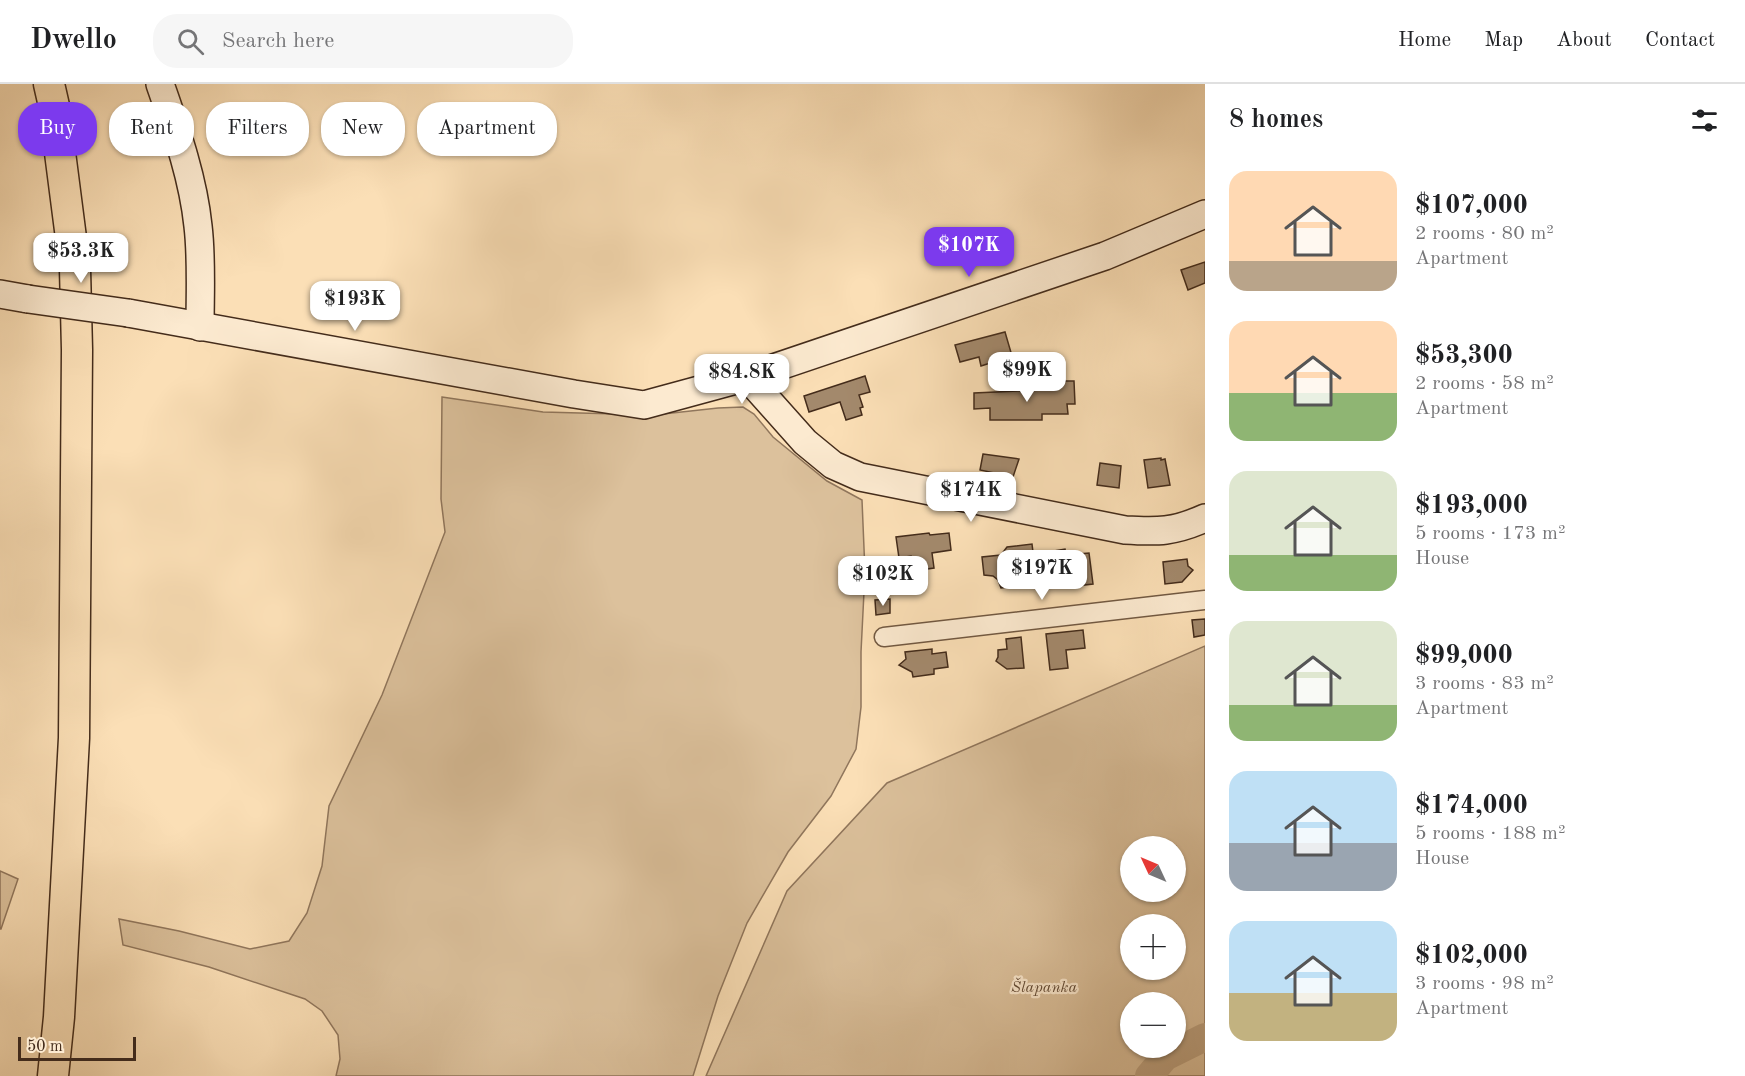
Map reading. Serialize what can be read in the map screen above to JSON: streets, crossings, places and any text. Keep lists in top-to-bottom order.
{
  "parks": ["Šlapanka"],
  "scale_bar": "50 m",
  "north": "top left",
  "page": {
    "header": "Dwello",
    "search": "Search here",
    "nav": [
      "Home",
      "Map",
      "About",
      "Contact"
    ],
    "heading": "8 homes",
    "chip": [
      "Buy",
      "Rent",
      "Filters",
      "New",
      "Apartment"
    ],
    "list": [
      {
        "name": "$107,000",
        "note": "2 rooms · 80 m² · Apartment"
      },
      {
        "name": "$53,300",
        "note": "2 rooms · 58 m² · Apartment"
      },
      {
        "name": "$193,000",
        "note": "5 rooms · 173 m² · House"
      },
      {
        "name": "$99,000",
        "note": "3 rooms · 83 m² · Apartment"
      },
      {
        "name": "$174,000",
        "note": "5 rooms · 188 m² · House"
      },
      {
        "name": "$102,000",
        "note": "3 rooms · 98 m² · Apartment"
      }
    ],
    "price": [
      "$107K",
      "$53.3K",
      "$193K",
      "$99K",
      "$84.8K",
      "$174K",
      "$197K",
      "$102K"
    ],
    "map_buttons": ["+", "−"],
    "scale": "50 m"
  }
}
